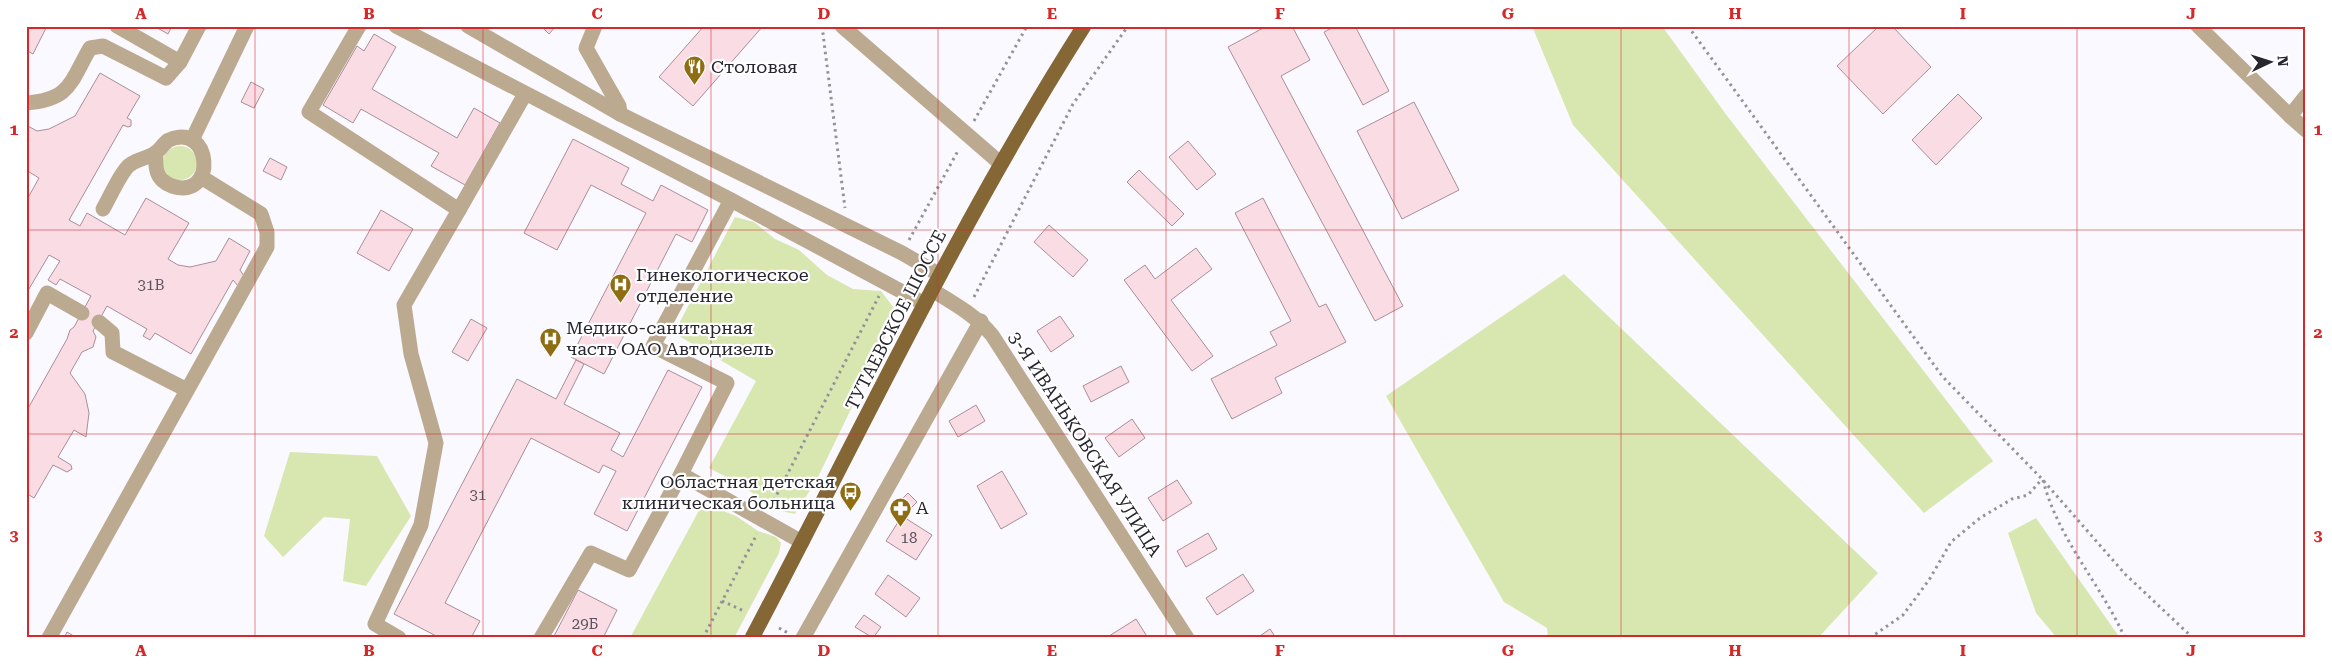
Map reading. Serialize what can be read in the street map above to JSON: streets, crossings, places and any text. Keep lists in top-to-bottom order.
{
  "streets": {
    "main road": ["ТУТАЕВСКОЕ ШОССЕ"],
    "street": ["3-Я ИВАНЬКОВСКАЯ УЛИЦА"]
  },
  "crossings": [
    ["ТУТАЕВСКОЕ ШОССЕ", "3-Я ИВАНЬКОВСКАЯ УЛИЦА"]
  ],
  "places": {
    "restaurant": ["Столовая"],
    "hospital": ["Гинекологическое отделение", "Медико-санитарная часть ОАО Автодизель"],
    "bus stop": ["Областная детская клиническая больница"],
    "pharmacy": ["А"]
  },
  "house_numbers": [
    "31В",
    "31",
    "18",
    "29Б"
  ],
  "north": "right",
  "grid": {
    "columns": [
      "A",
      "B",
      "C",
      "D",
      "E",
      "F",
      "G",
      "H",
      "I",
      "J"
    ],
    "rows": ["1", "2", "3"]
  }
}
